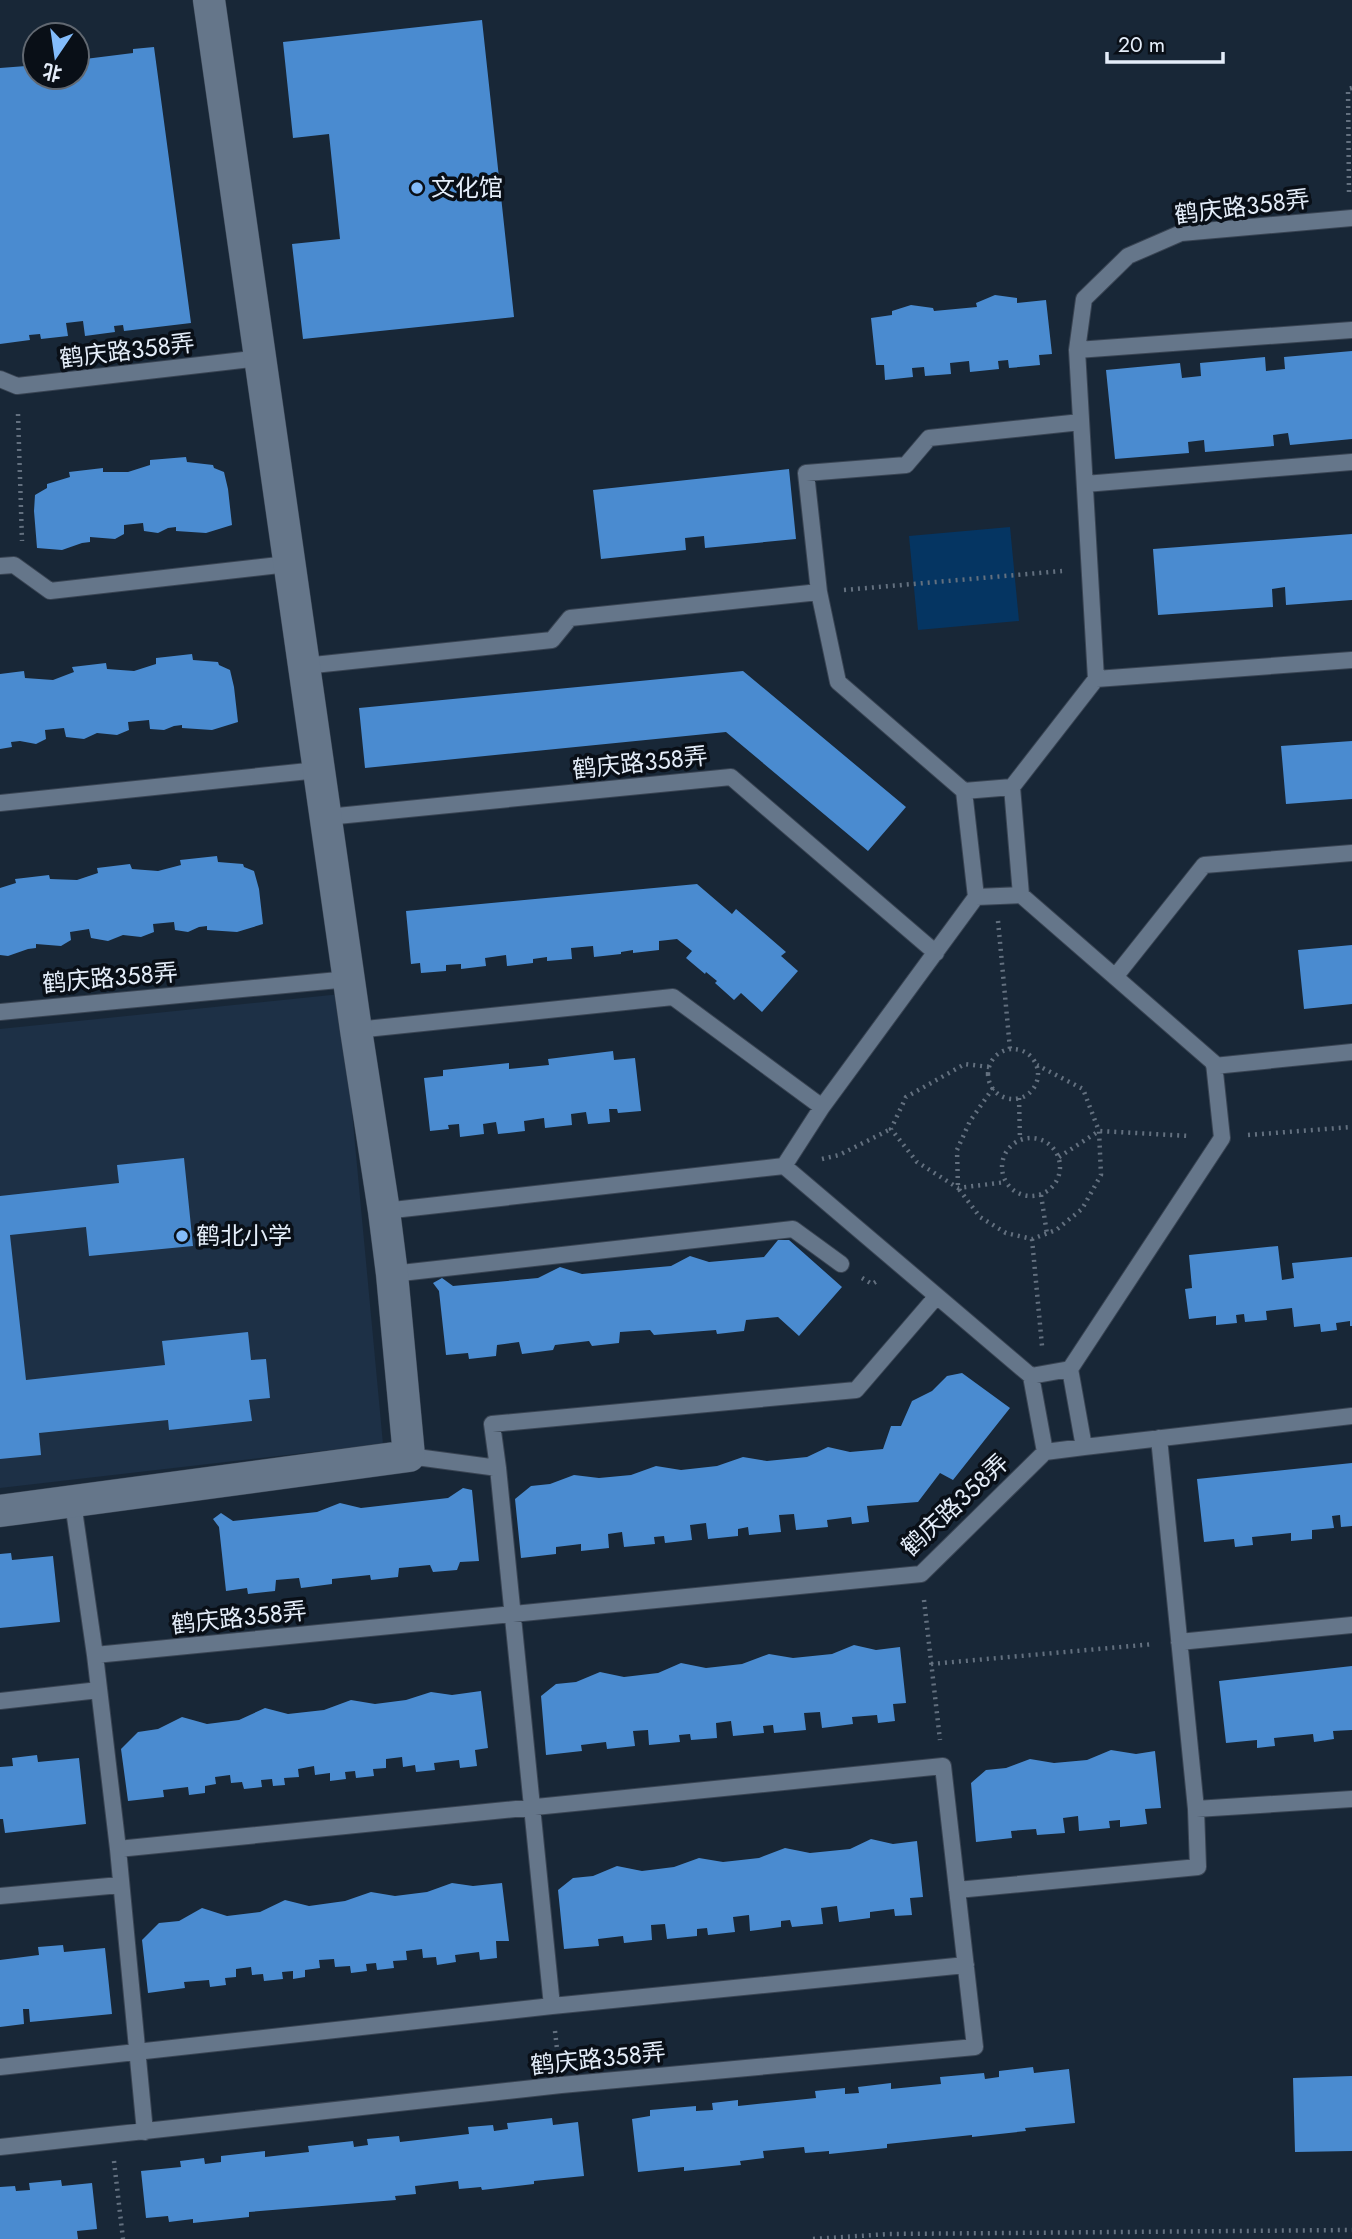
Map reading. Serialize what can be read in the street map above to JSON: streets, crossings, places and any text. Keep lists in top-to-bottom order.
{
  "streets": {
    "lane": ["鹤庆路358弄"]
  },
  "places": ["文化馆", "鹤北小学"],
  "scale_bar": "20 m",
  "north": "bottom"
}
